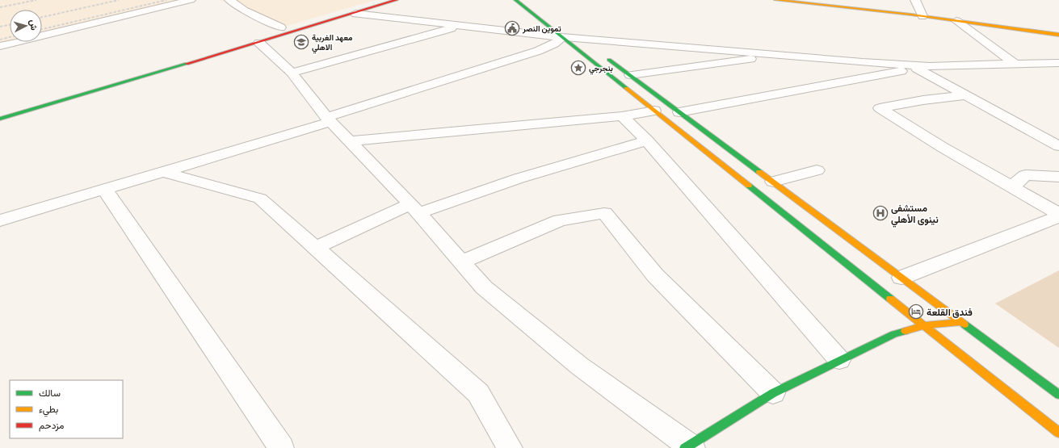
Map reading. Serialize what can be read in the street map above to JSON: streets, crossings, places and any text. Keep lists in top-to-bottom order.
{
  "places": {
    "public building": ["تموين النصر"],
    "school or university": ["معهد الغربية الاهلي"],
    "place": ["بنجرجي"],
    "hospital": ["مستشفى نينوى الأهلي"],
    "hotel": ["فندق القلعة"]
  },
  "legend": ["سالك", "بطيء", "مزدحم"],
  "north": "right"
}
